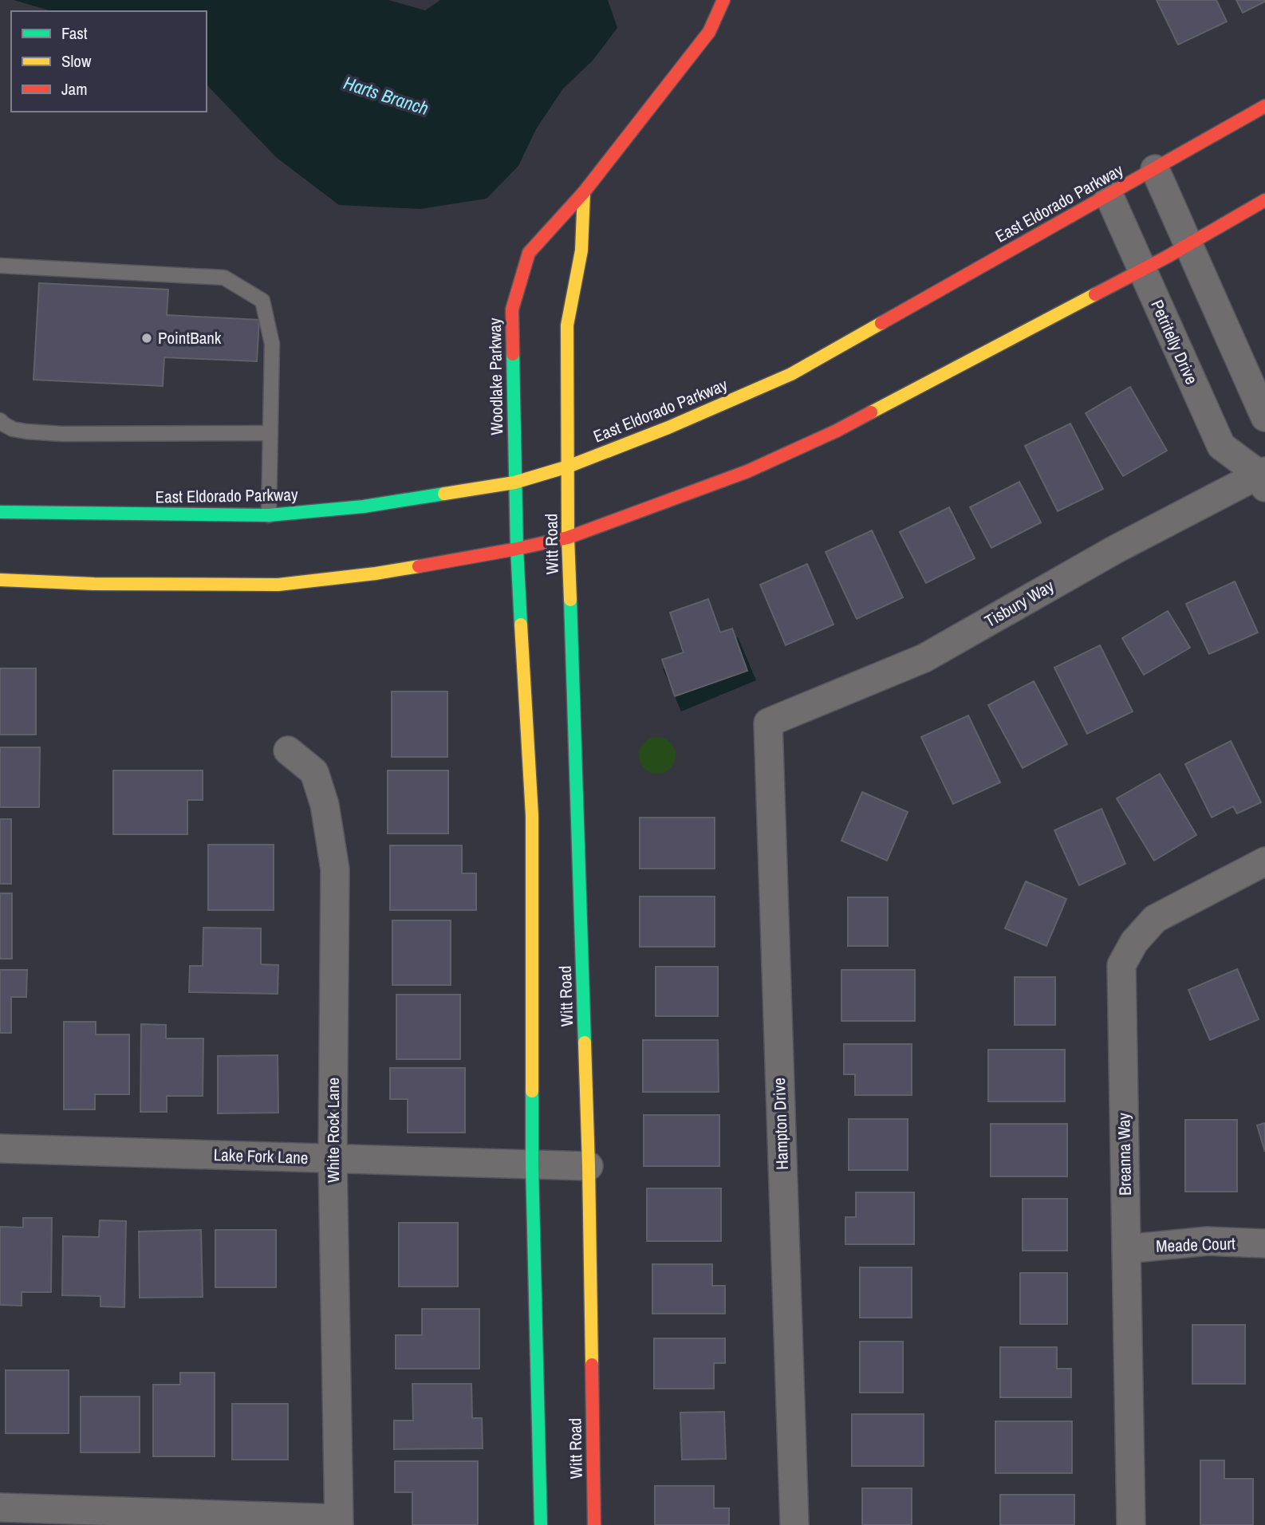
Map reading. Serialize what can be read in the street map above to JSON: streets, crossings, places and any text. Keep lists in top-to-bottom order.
{
  "streets": {
    "street": [
      "East Eldorado Parkway",
      "Petritelly Drive",
      "Woodlake Parkway",
      "Witt Road",
      "Tisbury Way",
      "Hampton Drive",
      "White Rock Lane",
      "Breanna Way",
      "Lake Fork Lane",
      "Meade Court"
    ]
  },
  "crossings": [
    ["East Eldorado Parkway", "Petritelly Drive"],
    ["East Eldorado Parkway", "Woodlake Parkway"],
    ["East Eldorado Parkway", "Witt Road"],
    ["Petritelly Drive", "Tisbury Way"],
    ["Woodlake Parkway", "Witt Road"],
    ["Witt Road", "Lake Fork Lane"],
    ["Tisbury Way", "Hampton Drive"],
    ["White Rock Lane", "Lake Fork Lane"],
    ["Breanna Way", "Meade Court"]
  ],
  "water": ["Harts Branch"],
  "places": ["PointBank"],
  "legend": ["Fast", "Slow", "Jam"]
}
